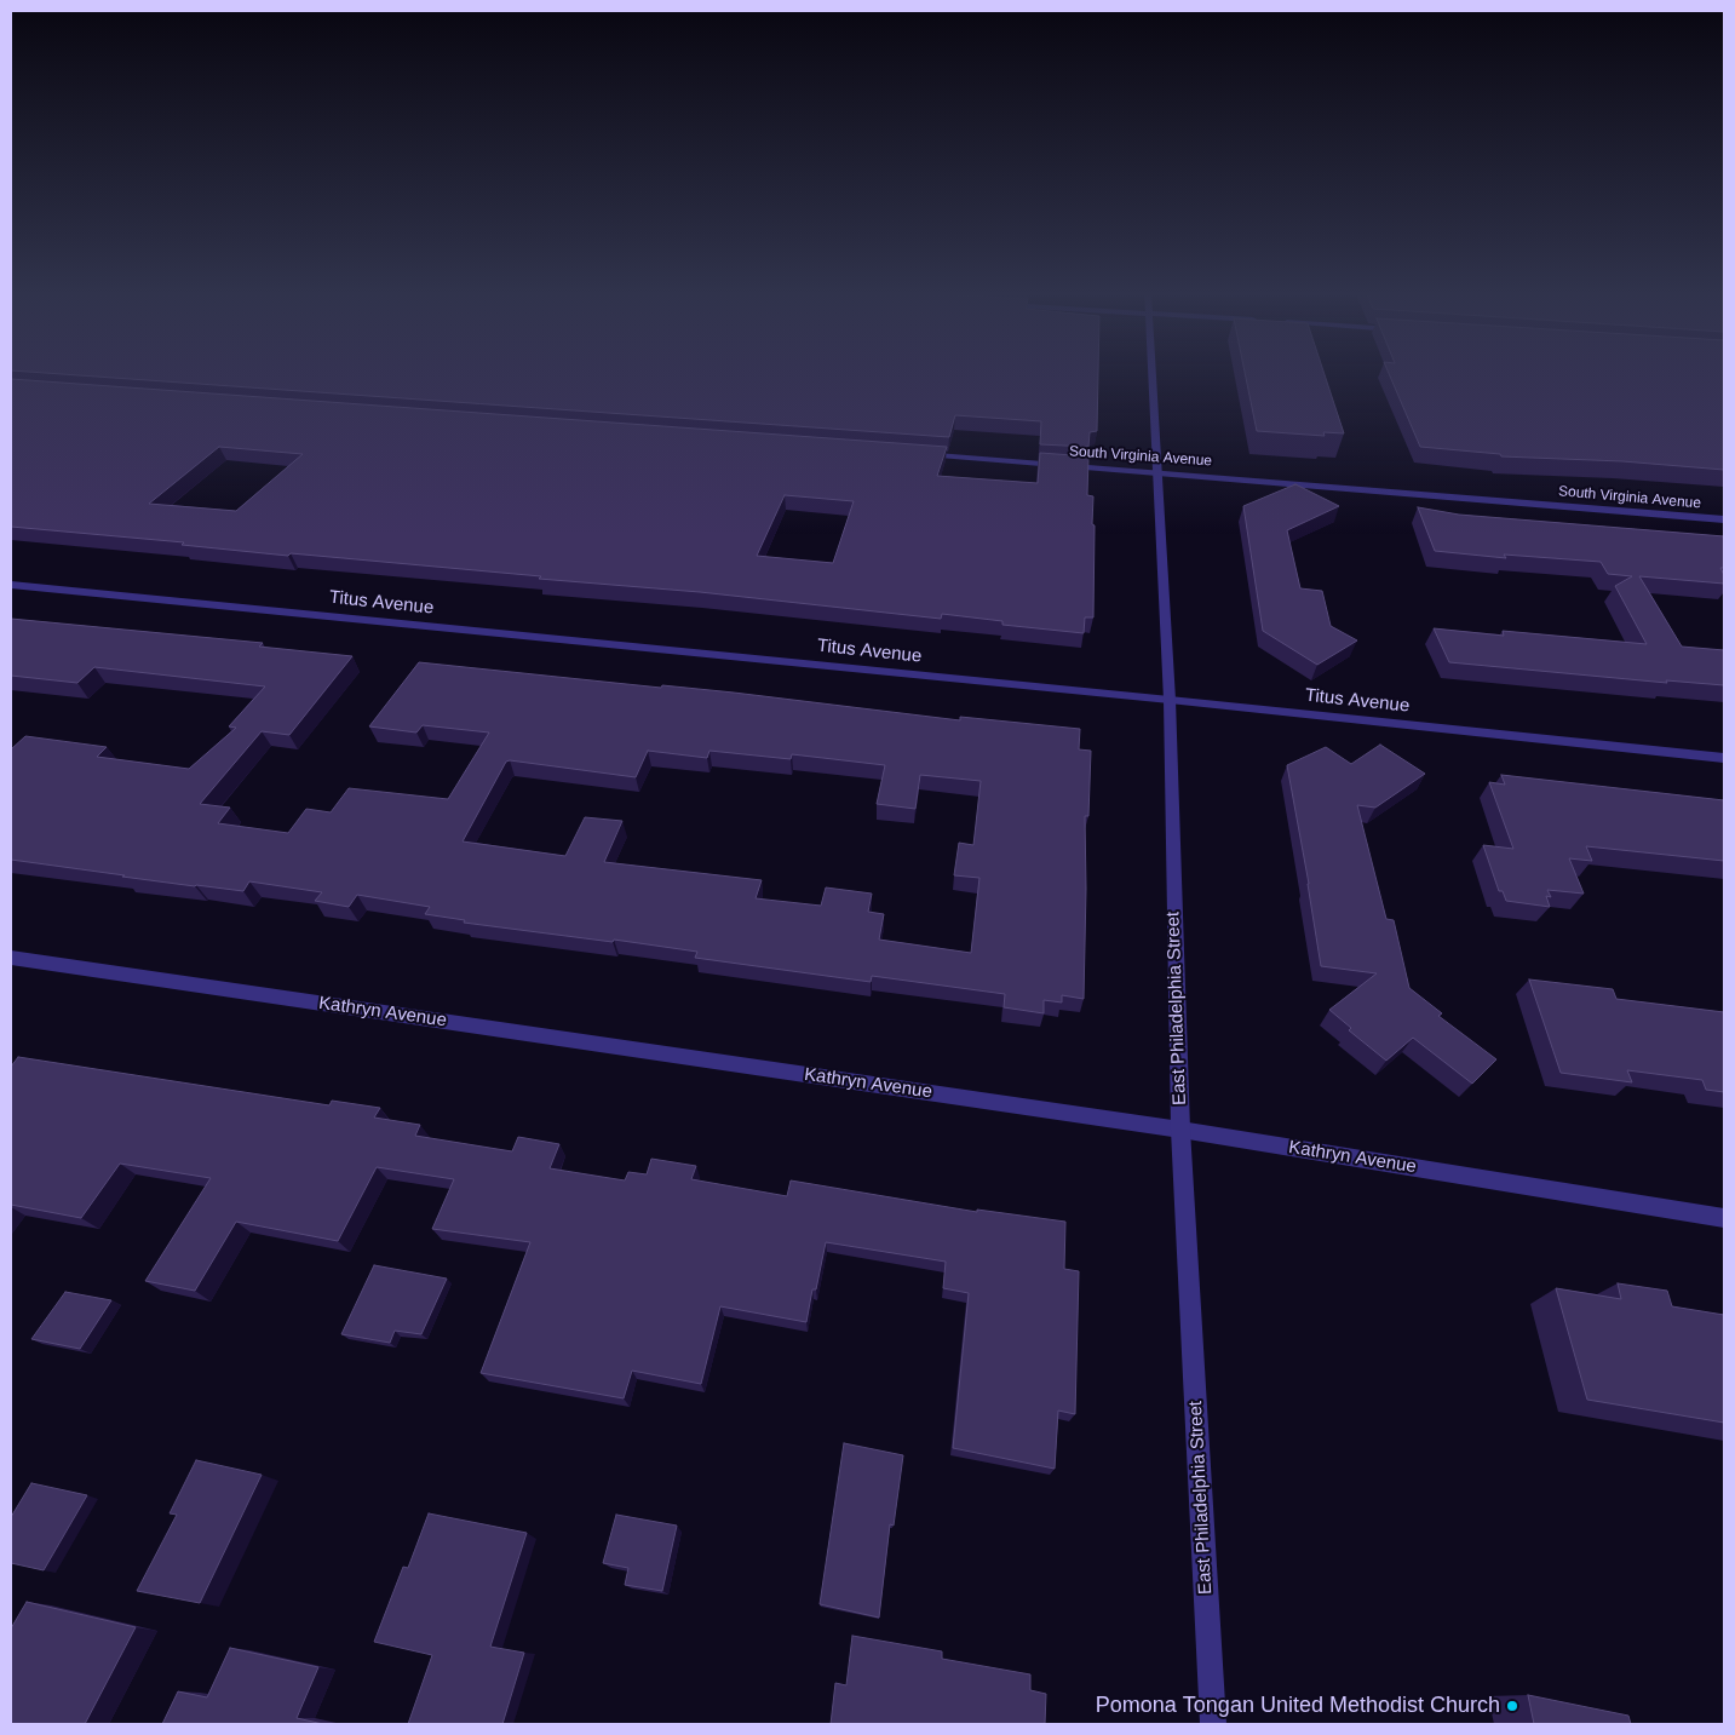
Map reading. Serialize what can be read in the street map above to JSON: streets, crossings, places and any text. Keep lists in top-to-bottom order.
{
  "streets": {
    "street": [
      "South Virginia Avenue",
      "Titus Avenue",
      "East Philadelphia Street",
      "Kathryn Avenue"
    ]
  },
  "crossings": [
    ["South Virginia Avenue", "East Philadelphia Street"],
    ["Titus Avenue", "East Philadelphia Street"],
    ["East Philadelphia Street", "Kathryn Avenue"]
  ],
  "places": ["Pomona Tongan United Methodist Church"]
}
